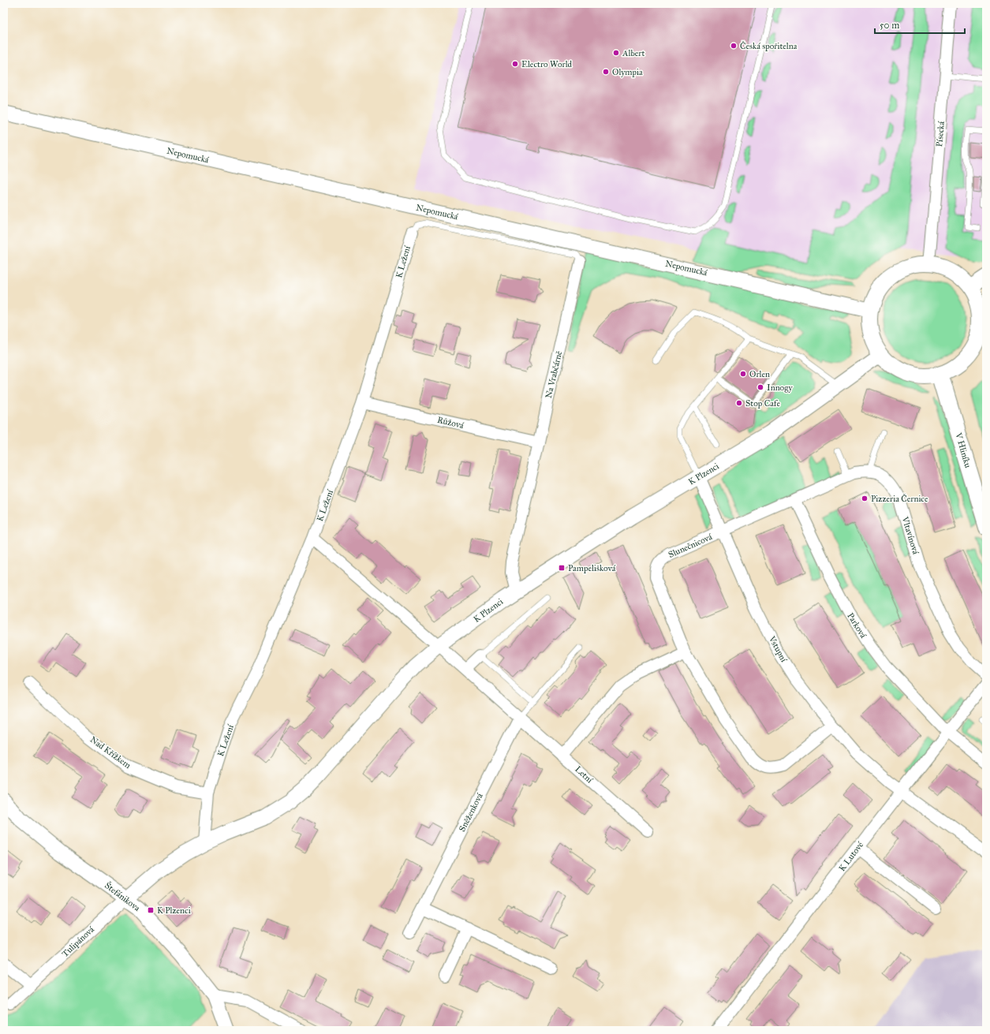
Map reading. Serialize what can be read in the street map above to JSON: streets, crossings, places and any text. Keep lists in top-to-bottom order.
{
  "streets": {
    "main road": ["V Hliníku"],
    "street": [
      "Písecká",
      "Nepomucká",
      "K Ležení",
      "Na Vrabčárně",
      "Růžová",
      "K Plzenci",
      "Vltavínová",
      "Slunečnicová",
      "Parková",
      "Vstupní",
      "Nad Křížkem",
      "Letní",
      "Sněženková",
      "K Lutové",
      "Štefánikova",
      "Tulipánová"
    ]
  },
  "crossings": [
    ["Písecká", "Nepomucká"],
    ["Písecká", "V Hliníku"],
    ["Písecká", "K Plzenci"],
    ["Nepomucká", "K Ležení"],
    ["Nepomucká", "Na Vrabčárně"],
    ["Nepomucká", "V Hliníku"],
    ["Nepomucká", "K Plzenci"],
    ["K Ležení", "Na Vrabčárně"],
    ["K Ležení", "Růžová"],
    ["K Ležení", "K Plzenci"],
    ["K Ležení", "Nad Křížkem"],
    ["Na Vrabčárně", "Růžová"],
    ["Na Vrabčárně", "K Plzenci"],
    ["V Hliníku", "K Plzenci"],
    ["K Plzenci", "Vstupní"],
    ["K Plzenci", "Letní"],
    ["K Plzenci", "Štefánikova"],
    ["K Plzenci", "Tulipánová"],
    ["Vltavínová", "Slunečnicová"],
    ["Vltavínová", "Parková"],
    ["Slunečnicová", "Parková"],
    ["Slunečnicová", "Vstupní"],
    ["Parková", "K Lutové"],
    ["Vstupní", "K Lutové"],
    ["Letní", "Sněženková"],
    ["Štefánikova", "Tulipánová"]
  ],
  "places": {
    "other": [
      "Česká spořitelna",
      "Albert",
      "Electro World",
      "Olympia",
      "Orlen",
      "Innogy",
      "Stop Cafe",
      "Pizzeria Černice"
    ],
    "transit": ["Pampelišková", "K Plzenci"]
  },
  "scale_bar": "50 m"
}
